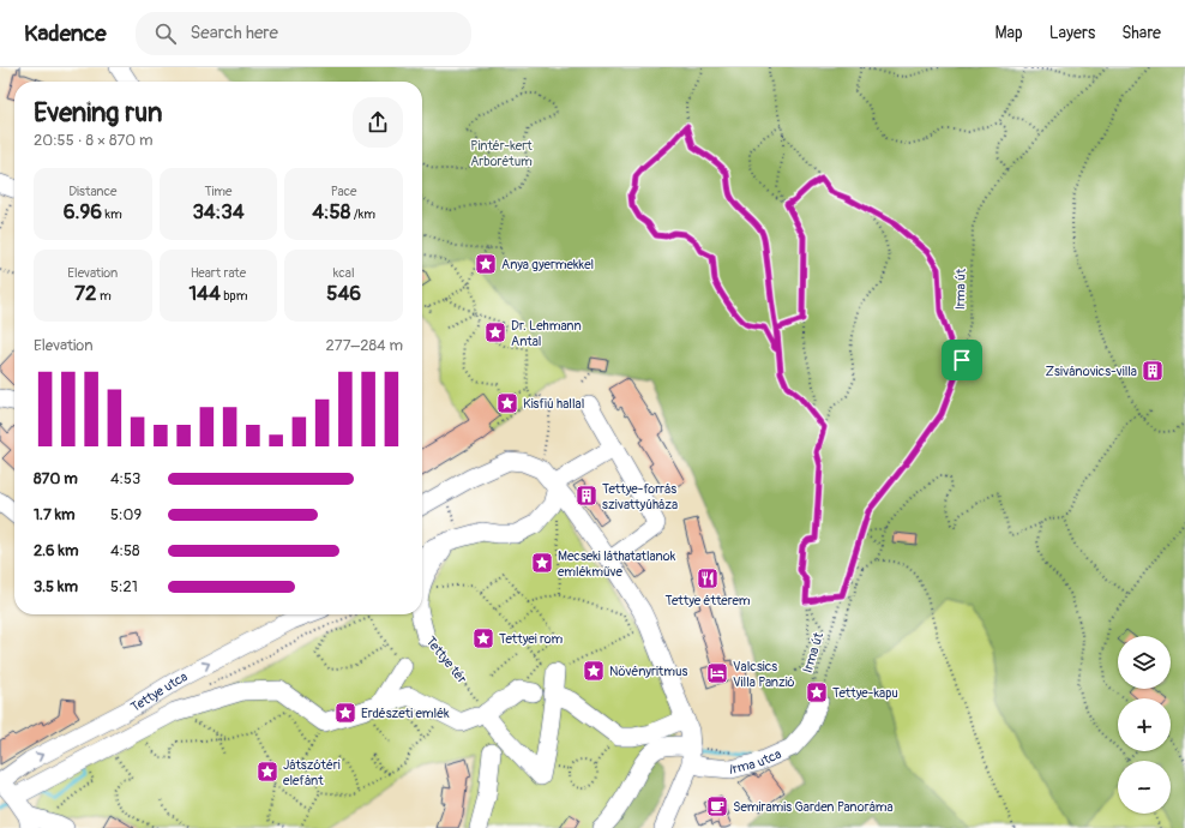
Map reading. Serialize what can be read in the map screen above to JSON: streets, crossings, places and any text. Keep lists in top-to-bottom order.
{
  "streets": {
    "street": ["Tettye tér", "Tettye utca", "Irma utca"],
    "path": ["Irma út"]
  },
  "crossings": [
    ["Irma út", "Irma utca"]
  ],
  "parks": ["Pintér-kert Arborétum"],
  "places": {
    "place": [
      "Anya gyermekkel",
      "Dr. Lehmann Antal",
      "Kisfiú hallal",
      "Mecseki láthatatlanok emlékműve",
      "Tettyei rom",
      "Növényritmus",
      "Tettye-kapu",
      "Erdészeti emlék",
      "Játszótéri elefánt"
    ],
    "building": ["Zsivánovics-villa", "Tettye-forrás szivattyúháza"],
    "restaurant": ["Tettye étterem"],
    "hotel": ["Valcsics Villa Panzió"],
    "cafe": ["Semiramis Garden Panoráma"]
  },
  "page": {
    "header": "Kadence",
    "search": "Search here",
    "nav": ["Map", "Layers", "Share"],
    "heading": ["Evening run", "20:55 · 8 × 870 m"],
    "stats": [
      ["Distance", "6.96 km"],
      ["Time", "34:34"],
      ["Pace", "4:58 /km"],
      ["Elevation", "72 m"],
      ["Heart rate", "144 bpm"],
      ["kcal", "546"]
    ],
    "chart": ["Elevation", "277–284 m"],
    "list": [
      {
        "name": "870 m",
        "note": "4:53"
      },
      {
        "name": "1.7 km",
        "note": "5:09"
      },
      {
        "name": "2.6 km",
        "note": "4:58"
      },
      {
        "name": "3.5 km",
        "note": "5:21"
      }
    ],
    "map_buttons": ["+", "−"]
  }
}
